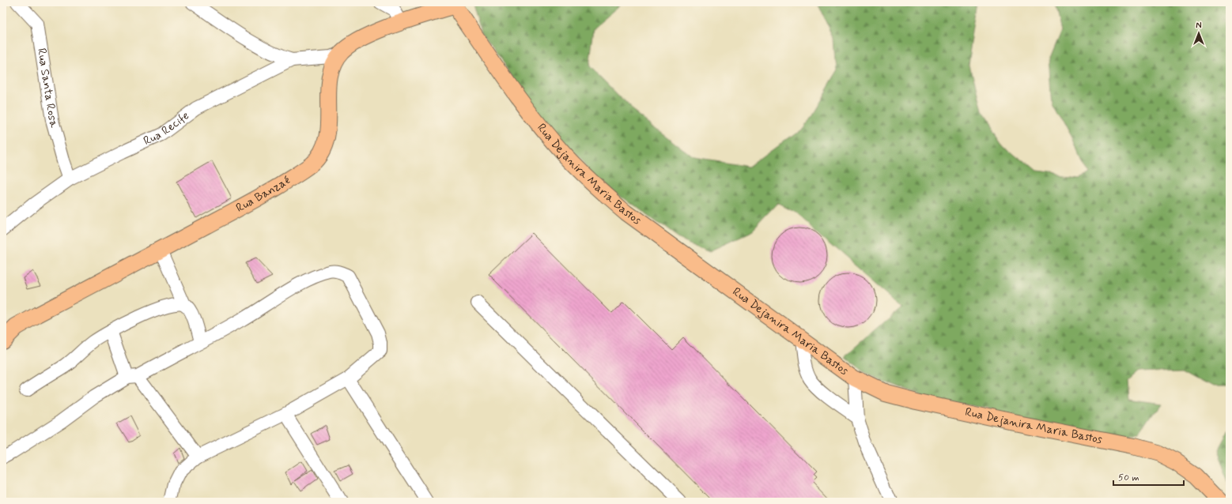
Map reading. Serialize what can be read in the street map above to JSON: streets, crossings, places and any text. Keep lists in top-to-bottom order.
{
  "streets": {
    "main road": ["Rua Dejanira Maria Bastos", "Rua Banzaé"],
    "street": ["Rua Santa Rosa", "Rua Recife"]
  },
  "crossings": [
    ["Rua Santa Rosa", "Rua Recife"],
    ["Rua Recife", "Rua Banzaé"],
    ["Rua Dejanira Maria Bastos", "Rua Banzaé"]
  ],
  "scale_bar": "50 m",
  "north": "top"
}
